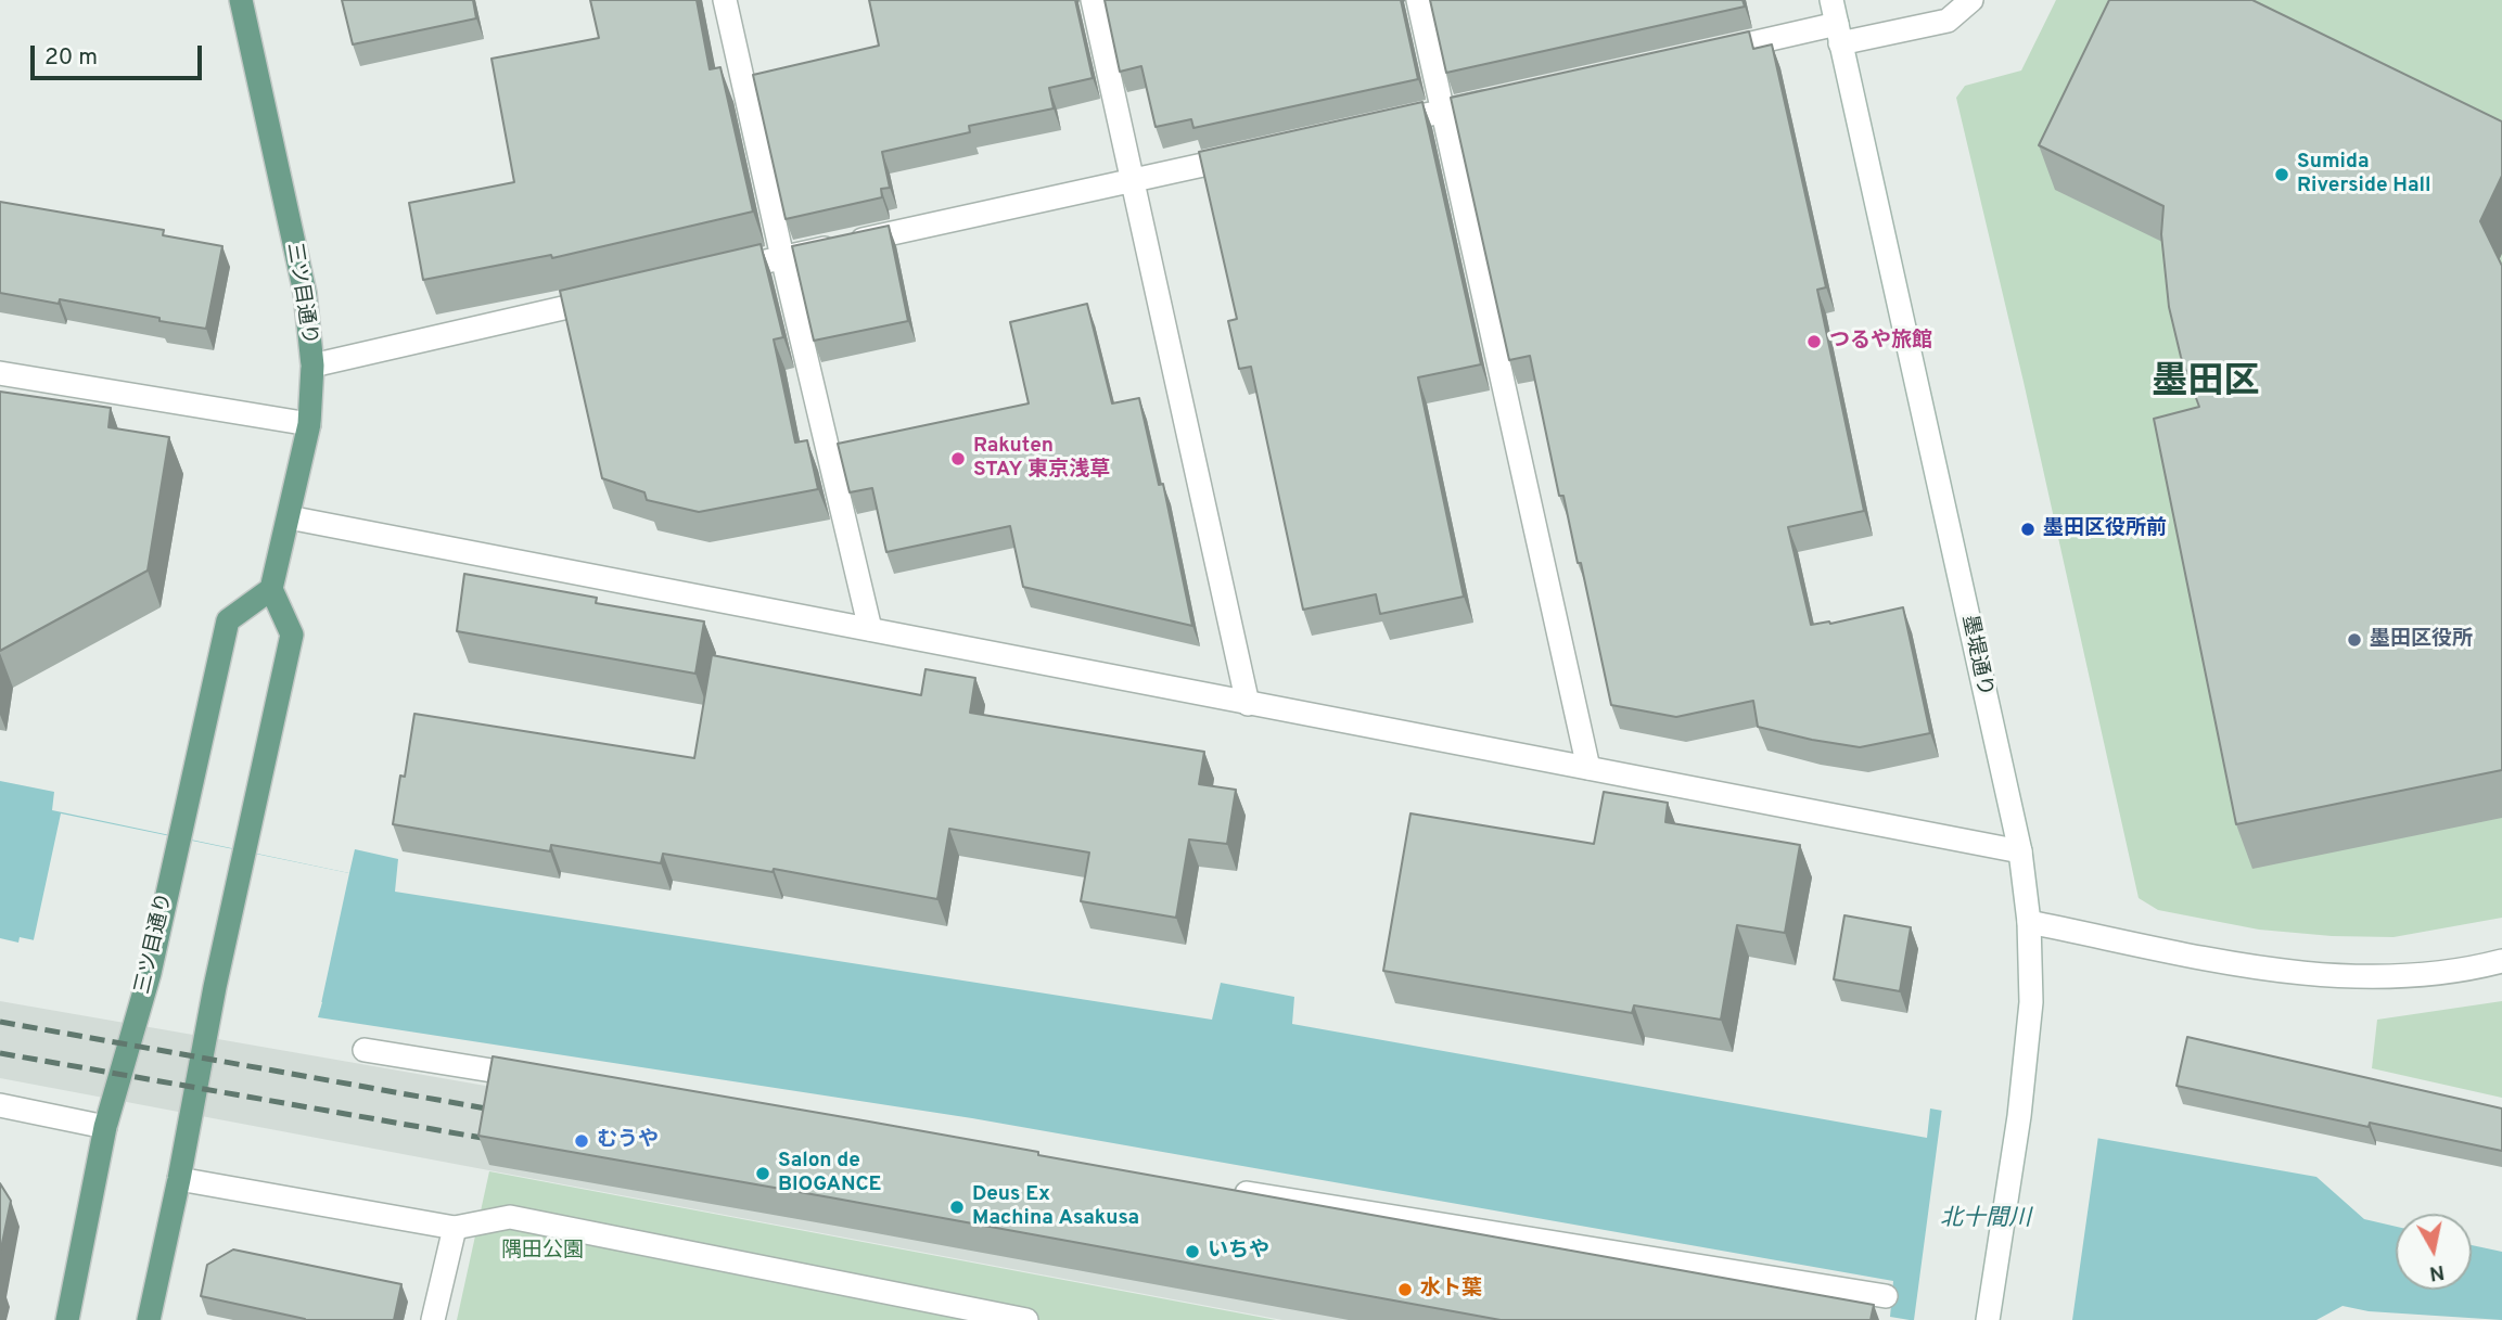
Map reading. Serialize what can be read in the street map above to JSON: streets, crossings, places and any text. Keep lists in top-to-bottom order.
{
  "streets": {
    "main road": ["三ツ目通り"],
    "street": ["墨堤通り"]
  },
  "districts": ["墨田区"],
  "water": ["北十間川"],
  "parks": ["隅田公園"],
  "places": [
    "Sumida Riverside Hall",
    "つるや旅館",
    "Rakuten STAY 東京浅草",
    "墨田区役所前",
    "墨田区役所",
    "むうや",
    "Salon de BIOGANCE",
    "Deus Ex Machina Asakusa",
    "いちや",
    "水ト葉"
  ],
  "scale_bar": "20 m",
  "north": "bottom"
}
